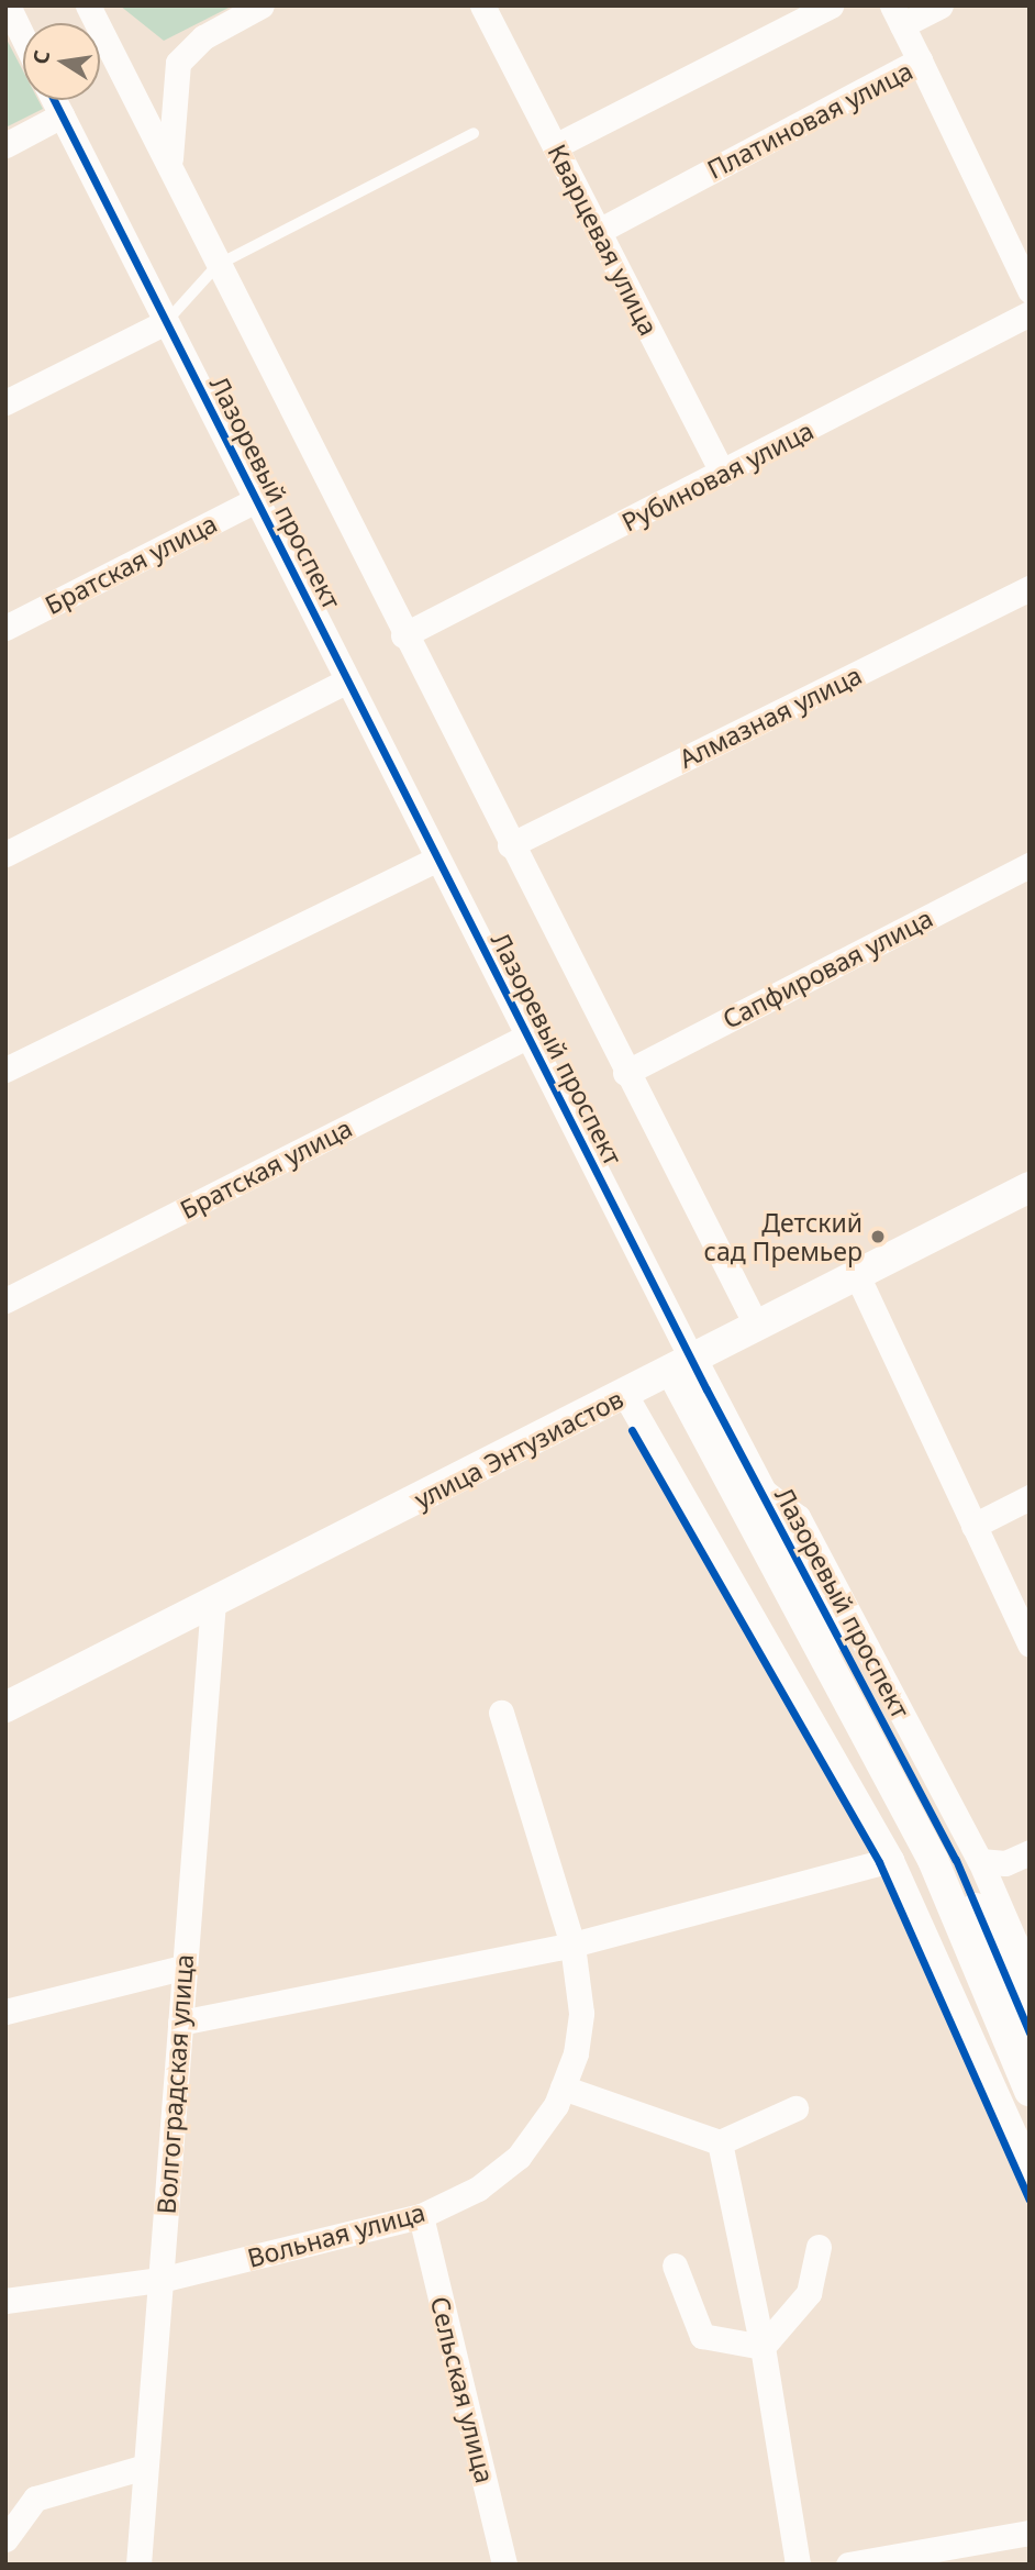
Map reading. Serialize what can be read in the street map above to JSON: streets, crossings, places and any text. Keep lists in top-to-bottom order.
{
  "streets": {
    "street": [
      "Платиновая улица",
      "Кварцевая улица",
      "Рубиновая улица",
      "Лазоревый проспект",
      "Братская улица",
      "Алмазная улица",
      "Сапфировая улица",
      "улица Энтузиастов",
      "Волгоградская улица",
      "Вольная улица",
      "Сельская улица"
    ]
  },
  "crossings": [
    ["Платиновая улица", "Кварцевая улица"],
    ["Кварцевая улица", "Рубиновая улица"],
    ["Рубиновая улица", "Лазоревый проспект"],
    ["Лазоревый проспект", "Братская улица"],
    ["Лазоревый проспект", "Алмазная улица"],
    ["Лазоревый проспект", "Сапфировая улица"],
    ["Лазоревый проспект", "улица Энтузиастов"],
    ["улица Энтузиастов", "Волгоградская улица"],
    ["Волгоградская улица", "Вольная улица"],
    ["Вольная улица", "Сельская улица"]
  ],
  "places": ["Детский сад Премьер"],
  "north": "left"
}
